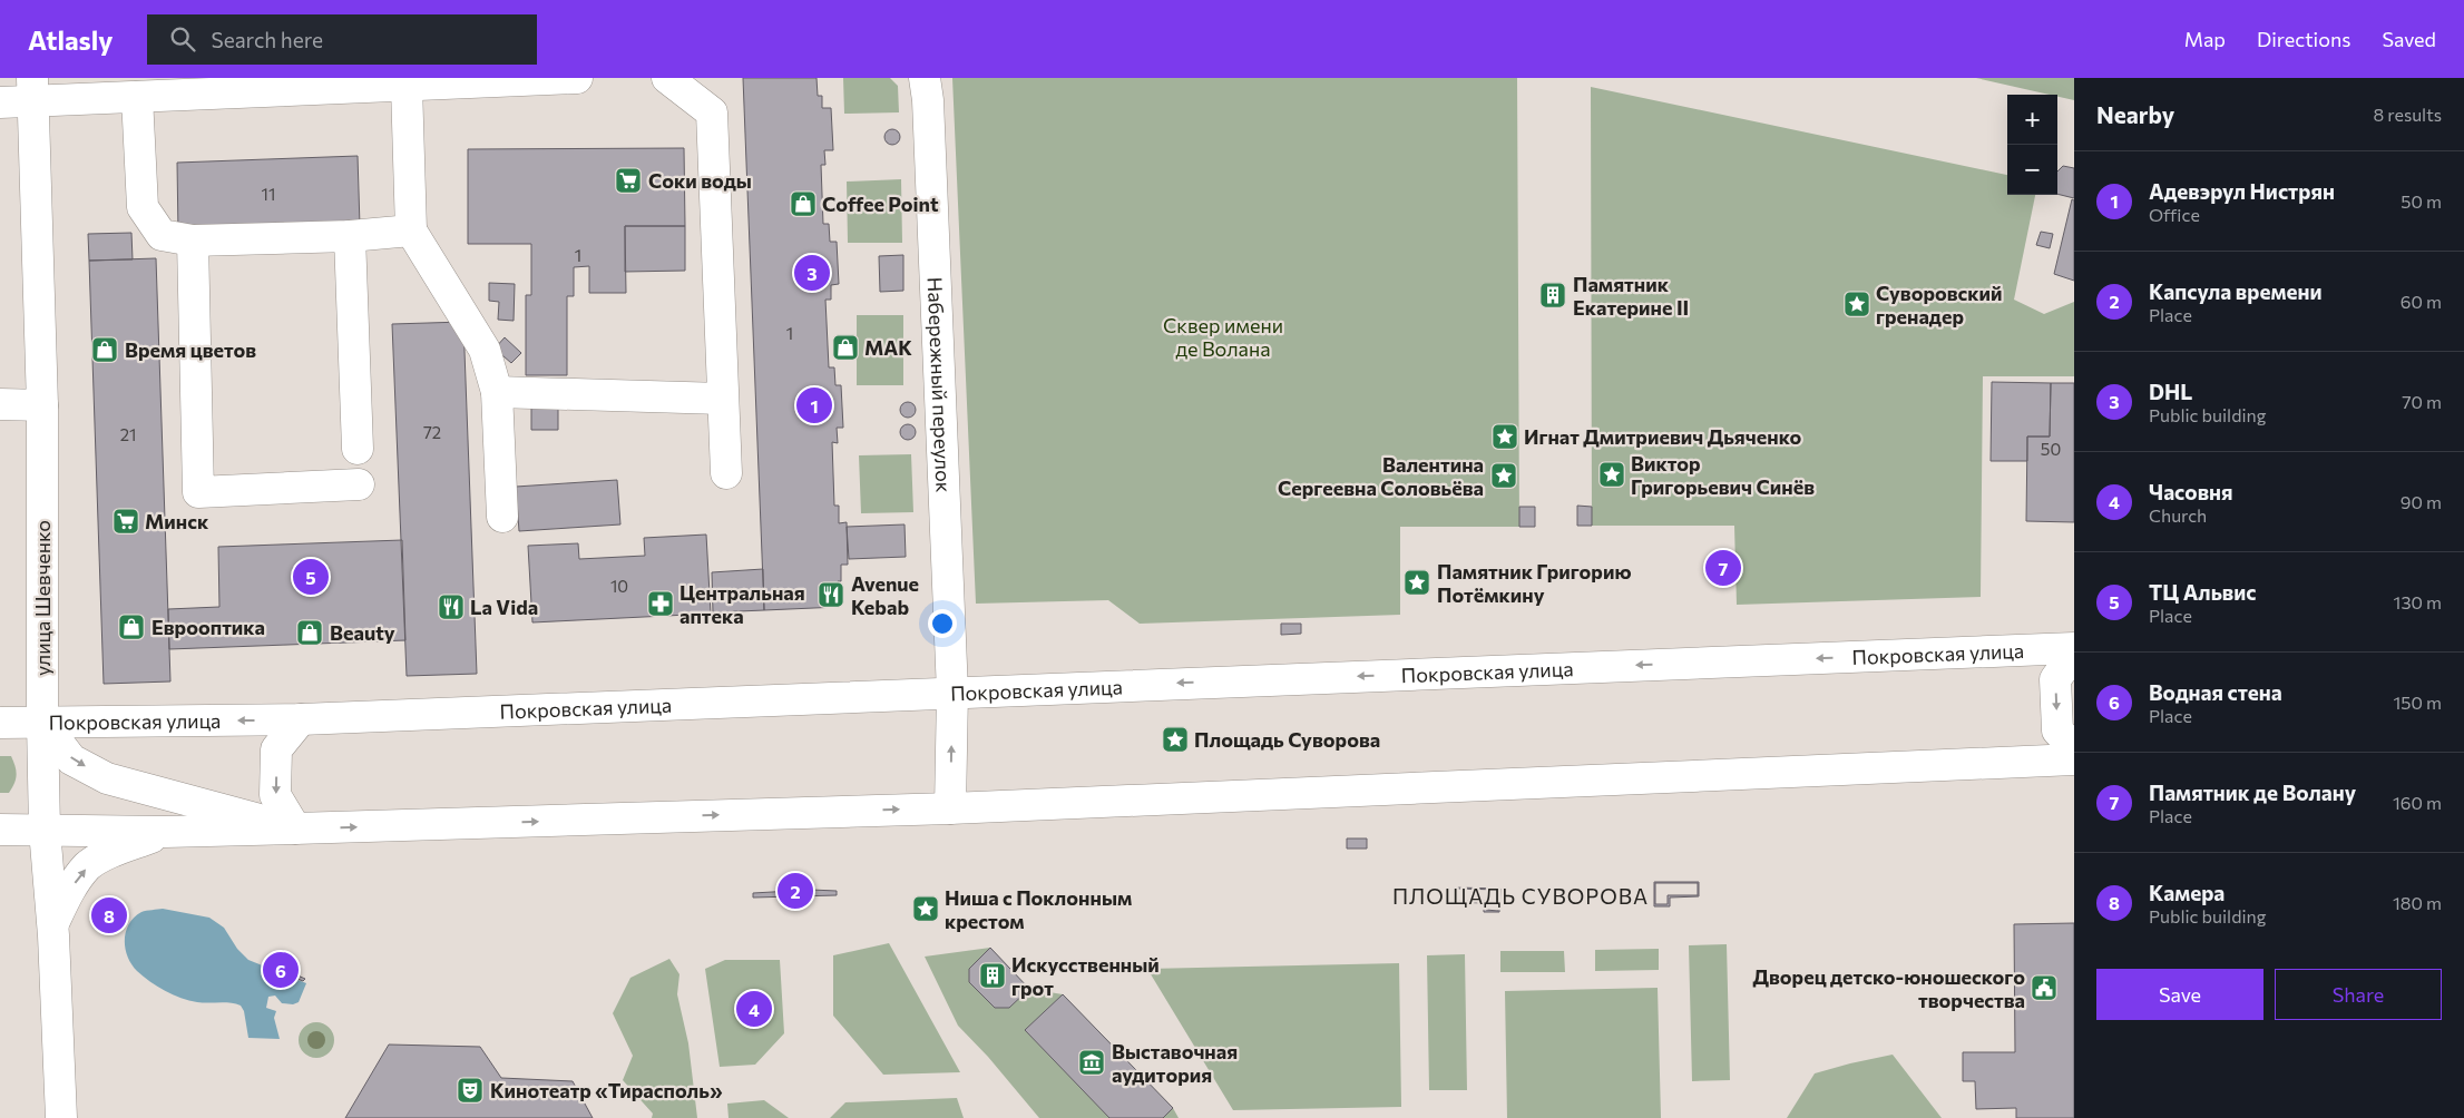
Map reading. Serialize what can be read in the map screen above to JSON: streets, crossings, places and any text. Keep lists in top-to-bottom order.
{
  "streets": {
    "main road": ["Набережный переулок", "улица Шевченко", "Покровская улица"]
  },
  "crossings": [
    ["Набережный переулок", "Покровская улица"],
    ["улица Шевченко", "Покровская улица"]
  ],
  "districts": ["ПЛОЩАДЬ СУВОРОВА"],
  "parks": ["Сквер имени де Волана"],
  "places": {
    "supermarket": ["Соки воды", "Минск"],
    "shop": [
      "Coffee Point",
      "МАК",
      "Время цветов",
      "Еврооптика",
      "Beauty"
    ],
    "building": ["Памятник Екатерине II", "Искусственный грот"],
    "place": [
      "Суворовский гренадер",
      "Игнат Дмитриевич Дьяченко",
      "Виктор Григорьевич Синёв",
      "Валентина Сергеевна Соловьёва",
      "Памятник Григорию Потёмкину",
      "Площадь Суворова",
      "Ниша с Поклонным крестом"
    ],
    "restaurant": ["Avenue Kebab", "La Vida"],
    "pharmacy": ["Центральная аптека"],
    "public building": ["Дворец детско-юношеского творчества"],
    "museum": ["Выставочная аудитория"],
    "theatre": ["Кинотеатр «Тирасполь»"]
  },
  "house_numbers": [
    "11",
    "1",
    "1",
    "72",
    "21",
    "50",
    "10"
  ],
  "page": {
    "header": "Atlasly",
    "search": "Search here",
    "nav": ["Map", "Directions", "Saved"],
    "heading": ["Nearby", "8 results"],
    "map_buttons": ["+", "−"],
    "list": [
      {
        "mark": "1",
        "name": "Адевэрул Нистрян",
        "note": "Office",
        "value": "50 m"
      },
      {
        "mark": "2",
        "name": "Капсула времени",
        "note": "Place",
        "value": "60 m"
      },
      {
        "mark": "3",
        "name": "DHL",
        "note": "Public building",
        "value": "70 m"
      },
      {
        "mark": "4",
        "name": "Часовня",
        "note": "Church",
        "value": "90 m"
      },
      {
        "mark": "5",
        "name": "ТЦ Альвис",
        "note": "Place",
        "value": "130 m"
      },
      {
        "mark": "6",
        "name": "Водная стена",
        "note": "Place",
        "value": "150 m"
      },
      {
        "mark": "7",
        "name": "Памятник де Волану",
        "note": "Place",
        "value": "160 m"
      },
      {
        "mark": "8",
        "name": "Камера",
        "note": "Public building",
        "value": "180 m"
      }
    ],
    "pins": [
      "3",
      "1",
      "7",
      "5",
      "2",
      "8",
      "6",
      "4"
    ],
    "buttons": ["Save", "Share"]
  }
}
